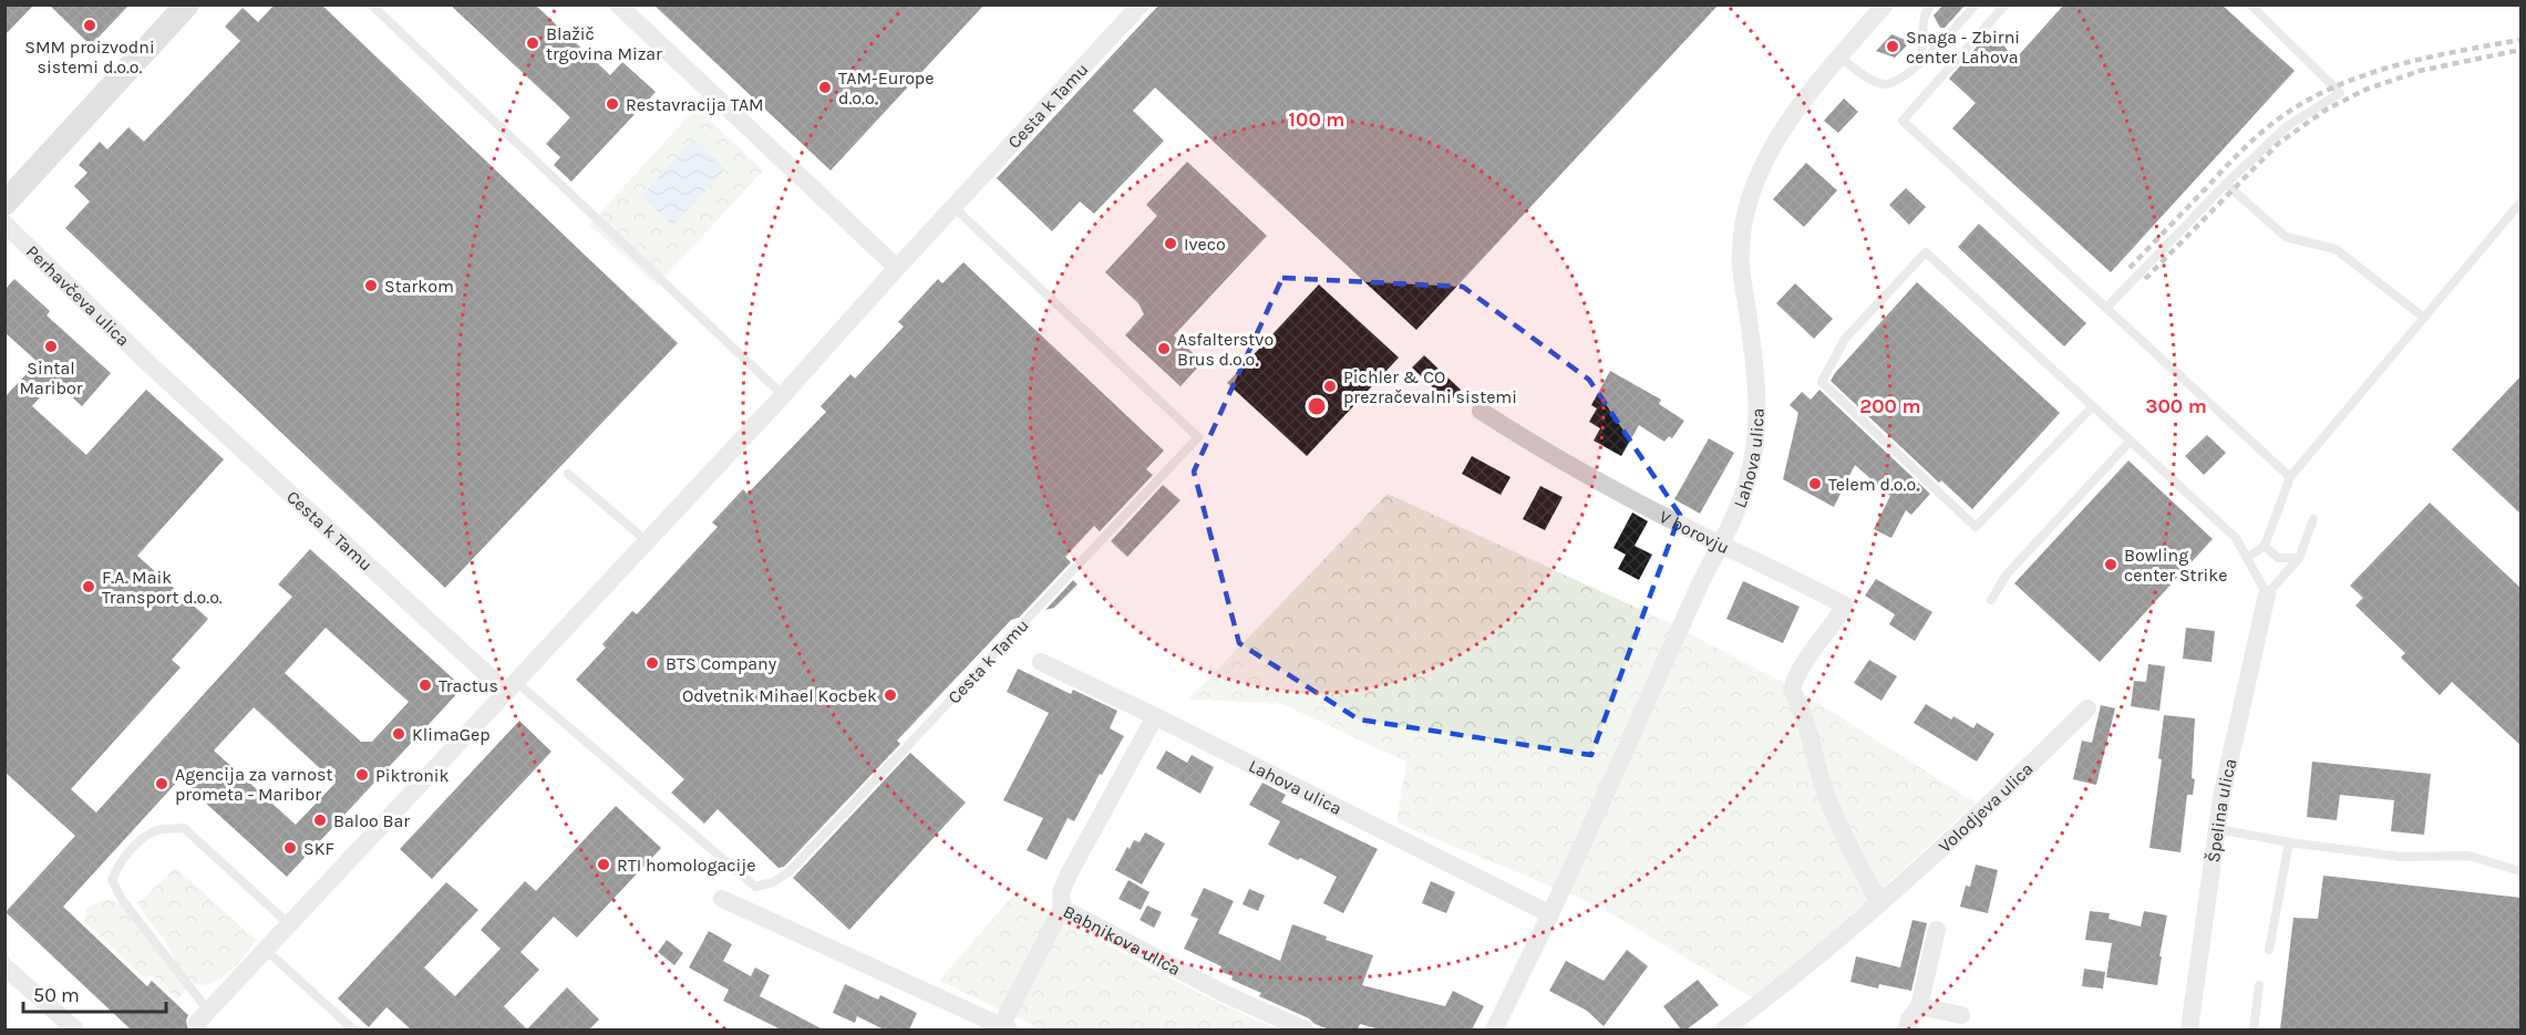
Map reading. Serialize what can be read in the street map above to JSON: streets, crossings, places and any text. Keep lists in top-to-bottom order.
{
  "streets": {
    "street": [
      "Cesta k Tamu",
      "Perhavčeva ulica",
      "Lahova ulica",
      "V borovju",
      "Volodjeva ulica",
      "Špelina ulica",
      "Babnikova ulica"
    ]
  },
  "crossings": [
    ["Cesta k Tamu", "Perhavčeva ulica"],
    ["Lahova ulica", "V borovju"],
    ["Lahova ulica", "Babnikova ulica"],
    ["V borovju", "Volodjeva ulica"]
  ],
  "places": [
    "SMM proizvodni sistemi d.o.o.",
    "Blažič trgovina Mizar",
    "Snaga - Zbirni center Lahova",
    "TAM-Europe d.o.o.",
    "Restavracija TAM",
    "Iveco",
    "Starkom",
    "Sintal Maribor",
    "Asfalterstvo Brus d.o.o.",
    "Pichler & CO prezračevalni sistemi",
    "Telem d.o.o.",
    "Bowling center Strike",
    "F.A. Maik Transport d.o.o.",
    "BTS Company",
    "Tractus",
    "Odvetnik Mihael Kocbek",
    "KlimaGep",
    "Piktronik",
    "Agencija za varnost prometa - Maribor",
    "Baloo Bar",
    "SKF",
    "RTI homologacije"
  ],
  "scale_bar": "50 m",
  "rings": ["100 m", "200 m", "300 m"]
}
